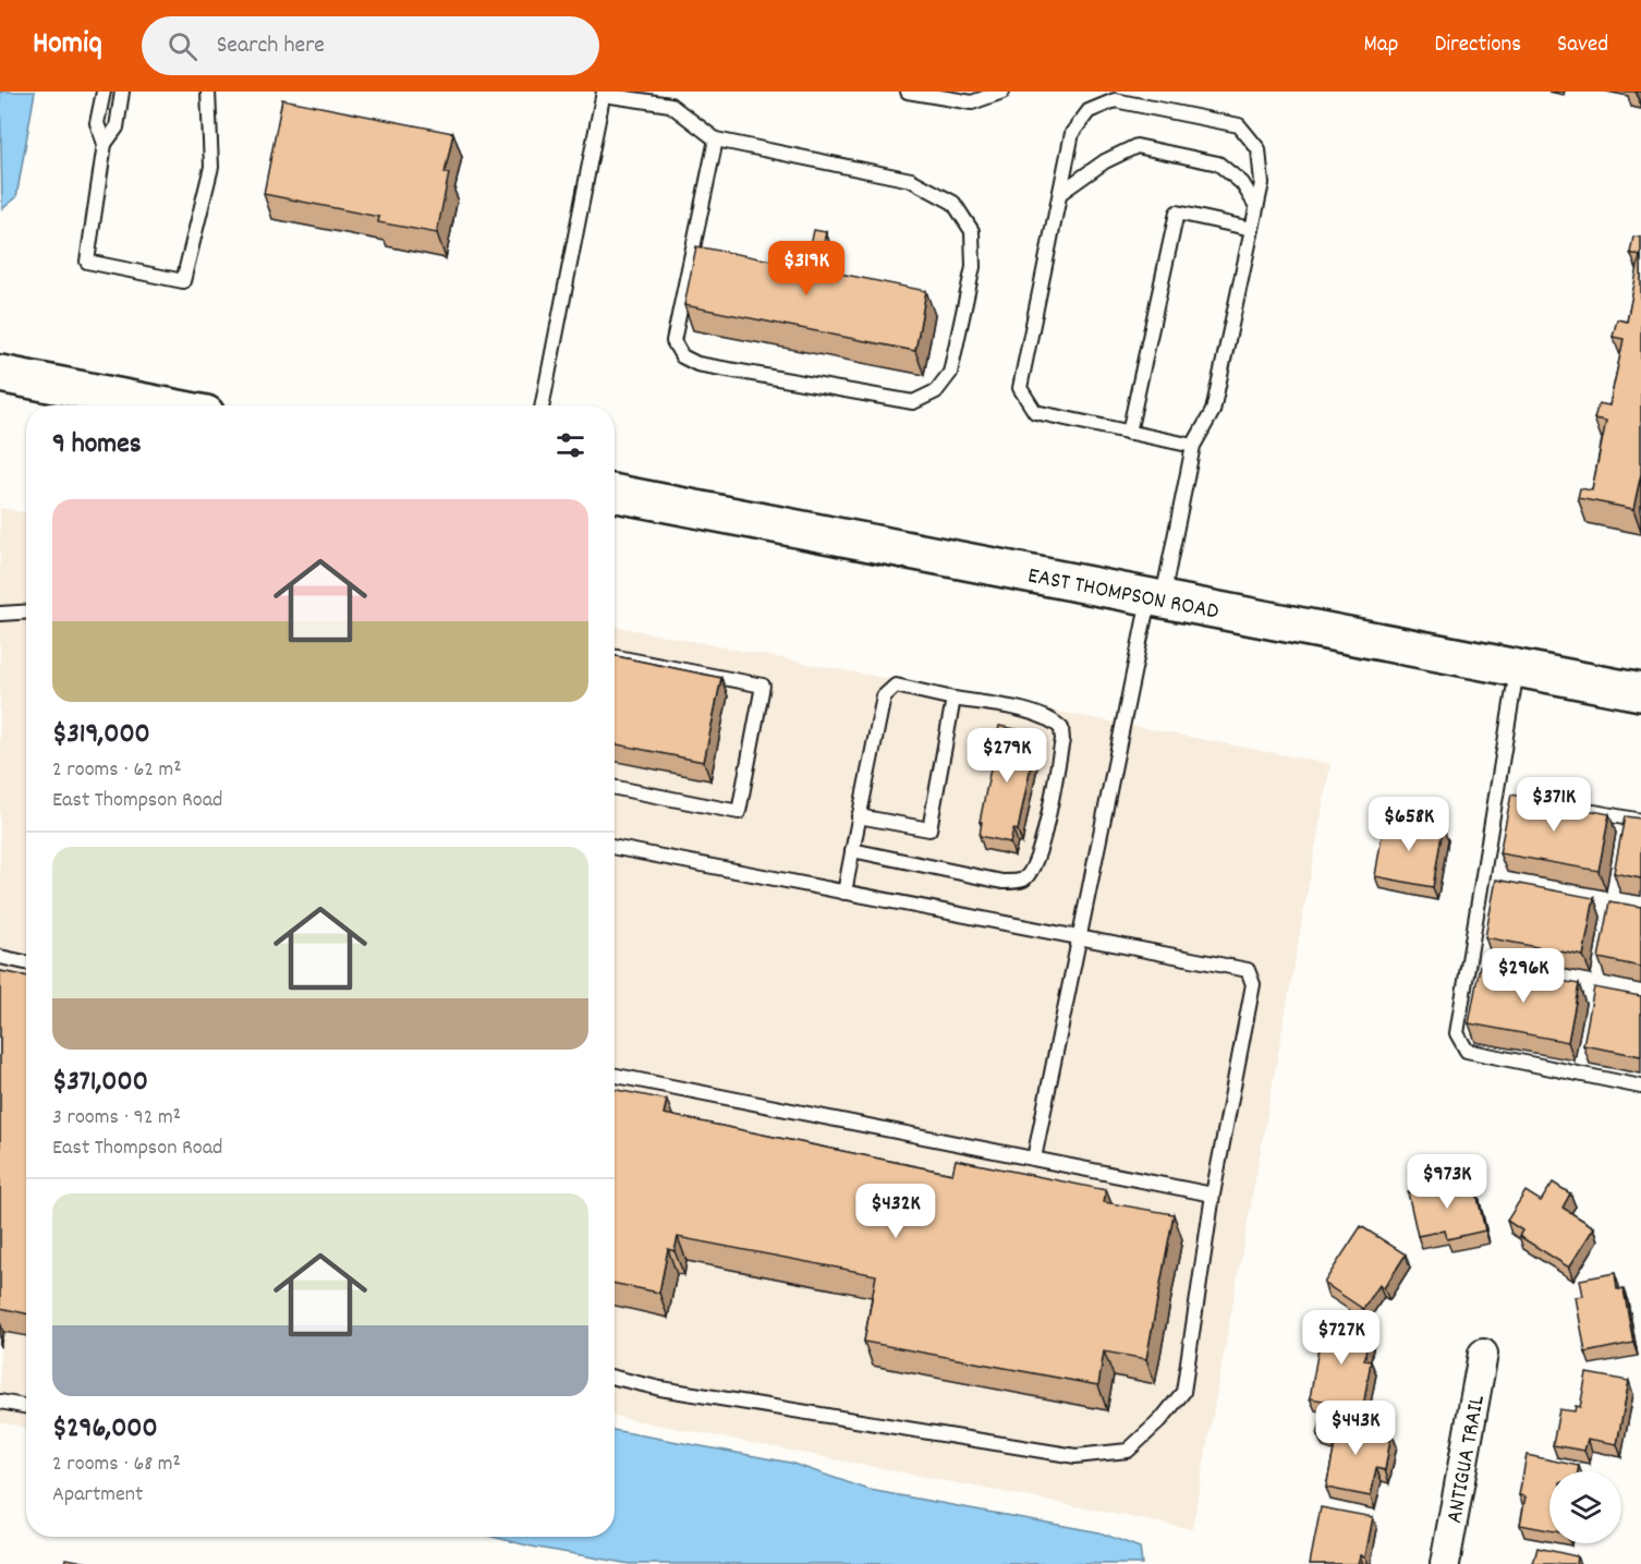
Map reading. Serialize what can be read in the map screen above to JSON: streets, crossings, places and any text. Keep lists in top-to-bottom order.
{
  "streets": {
    "main road": ["EAST THOMPSON ROAD"],
    "street": ["ANTIGUA TRAIL"]
  },
  "page": {
    "header": "Homiq",
    "search": "Search here",
    "nav": ["Map", "Directions", "Saved"],
    "price": [
      "$319K",
      "$279K",
      "$371K",
      "$658K",
      "$296K",
      "$973K",
      "$432K",
      "$727K",
      "$443K"
    ],
    "heading": "9 homes",
    "list": [
      {
        "name": "$319,000",
        "note": "2 rooms · 62 m² · East Thompson Road"
      },
      {
        "name": "$371,000",
        "note": "3 rooms · 92 m² · East Thompson Road"
      },
      {
        "name": "$296,000",
        "note": "2 rooms · 68 m² · Apartment"
      }
    ]
  }
}
